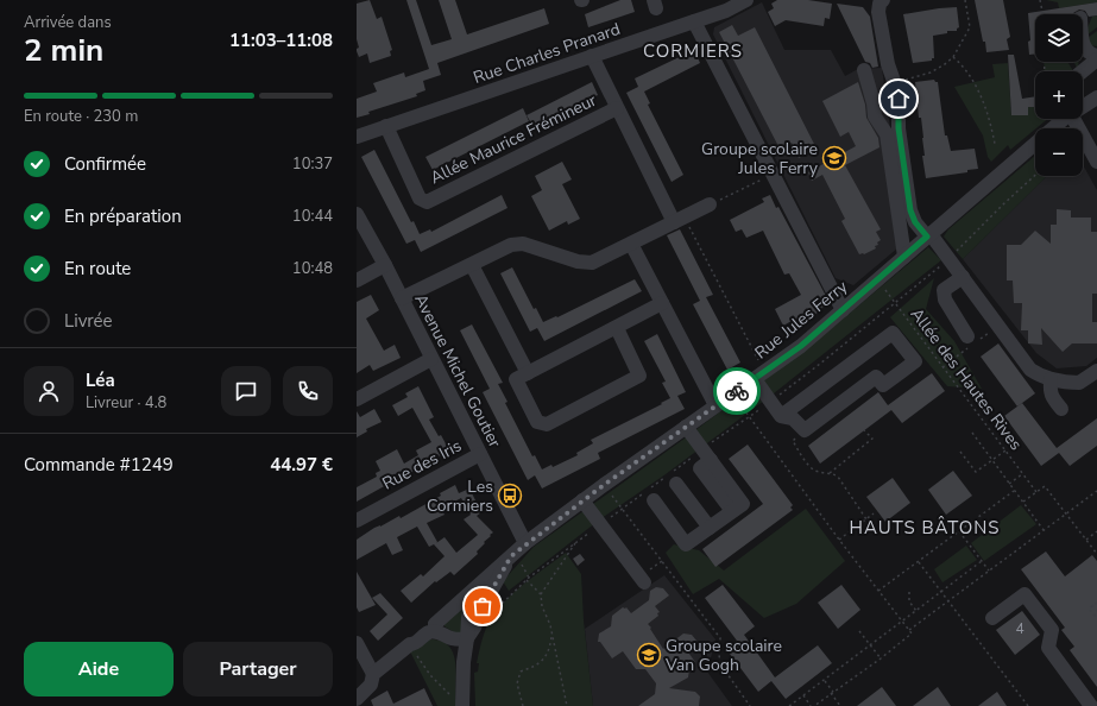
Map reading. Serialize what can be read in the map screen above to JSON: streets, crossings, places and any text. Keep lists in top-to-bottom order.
{
  "streets": {
    "street": [
      "Rue Charles Pranard",
      "Allée Maurice Frémineur",
      "Rue Jules Ferry",
      "Avenue Michel Goutier",
      "Rue des Iris"
    ],
    "path": ["Allée des Hautes Rives"]
  },
  "crossings": [
    ["Rue Charles Pranard", "Allée Maurice Frémineur"],
    ["Rue Jules Ferry", "Avenue Michel Goutier"],
    ["Rue Jules Ferry", "Allée des Hautes Rives"],
    ["Avenue Michel Goutier", "Rue des Iris"]
  ],
  "districts": ["CORMIERS", "HAUTS BÂTONS"],
  "places": {
    "school or university": ["Groupe scolaire Jules Ferry", "Groupe scolaire Van Gogh"],
    "bus stop": ["Les Cormiers"]
  },
  "house_numbers": ["4"],
  "page": {
    "heading": ["2 min", "Arrivée dans", "11:03–11:08"],
    "panel": [
      "Léa",
      "Livreur · 4.8",
      "Commande #1249",
      "44.97 €"
    ],
    "map_buttons": ["+", "−"],
    "bar": "En route · 230 m",
    "list": [
      ["Confirmée", "10:37"],
      ["En préparation", "10:44"],
      ["En route", "10:48"],
      "Livrée"
    ],
    "buttons": ["Aide", "Partager"]
  }
}
